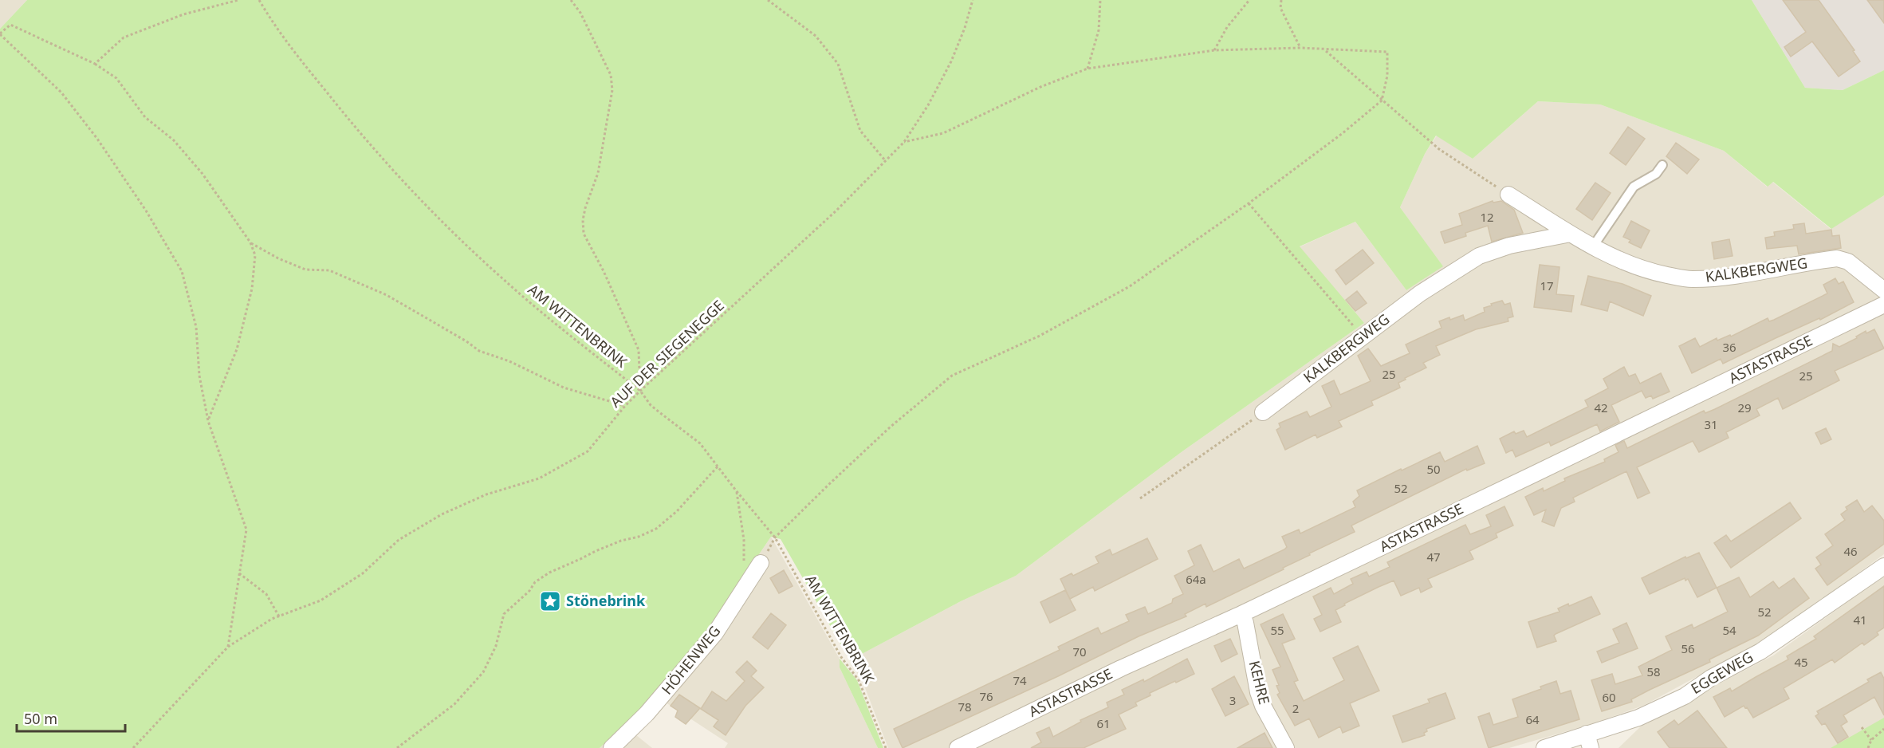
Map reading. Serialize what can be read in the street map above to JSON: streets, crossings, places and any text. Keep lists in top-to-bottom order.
{
  "streets": {
    "street": [
      "KALKBERGWEG",
      "ASTASTRASSE",
      "HÖHENWEG",
      "EGGEWEG",
      "KEHRE"
    ],
    "path": ["AM WITTENBRINK", "AUF DER SIEGENEGGE"]
  },
  "crossings": [
    ["AM WITTENBRINK", "AUF DER SIEGENEGGE"],
    ["ASTASTRASSE", "KEHRE"]
  ],
  "places": {
    "place": ["Stönebrink"]
  },
  "house_numbers": [
    "12",
    "17",
    "36",
    "25",
    "25",
    "42",
    "29",
    "31",
    "50",
    "52",
    "46",
    "47",
    "64a",
    "52",
    "41",
    "55",
    "54",
    "56",
    "70",
    "45",
    "58",
    "74",
    "76",
    "60",
    "3",
    "78",
    "2",
    "64",
    "61"
  ],
  "scale_bar": "50 m"
}
